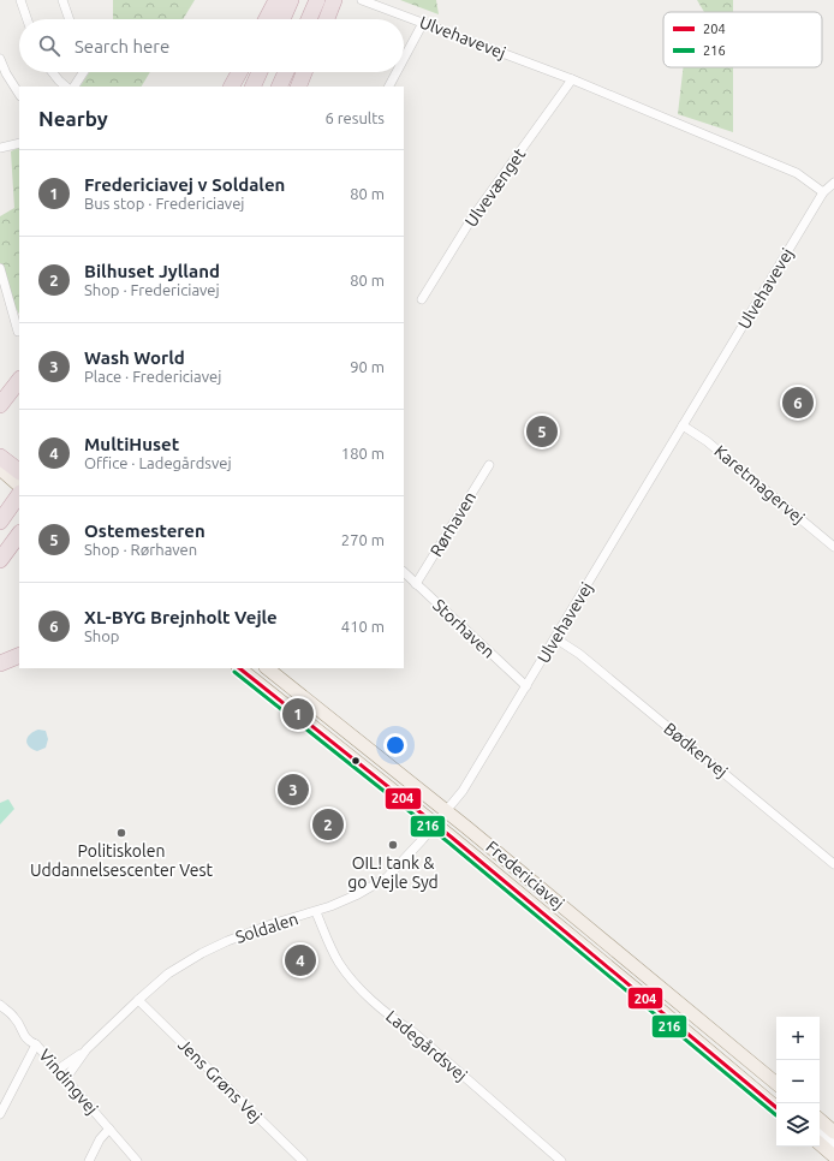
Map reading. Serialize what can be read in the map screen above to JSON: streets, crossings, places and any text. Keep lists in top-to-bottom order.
{
  "streets": {
    "main road": ["Fredericiavej"],
    "street": [
      "Ulvehavevej",
      "Ulvevænget",
      "Karetmagervej",
      "Rørhaven",
      "Storhaven",
      "Bødkervej",
      "Soldalen",
      "Ladegårdsvej",
      "Jens Grøns Vej",
      "Vindingvej"
    ]
  },
  "crossings": [
    ["Ulvehavevej", "Ulvevænget"],
    ["Ulvehavevej", "Karetmagervej"],
    ["Ulvehavevej", "Storhaven"],
    ["Ulvehavevej", "Bødkervej"],
    ["Ulvehavevej", "Fredericiavej"],
    ["Ulvehavevej", "Soldalen"],
    ["Rørhaven", "Storhaven"],
    ["Fredericiavej", "Soldalen"],
    ["Soldalen", "Ladegårdsvej"],
    ["Soldalen", "Jens Grøns Vej"],
    ["Soldalen", "Vindingvej"]
  ],
  "places": ["Politiskolen Uddannelsescenter Vest", "OIL! tank & go Vejle Syd"],
  "lines": ["transit line 204", "transit line 216"],
  "legend": ["204", "216"],
  "page": {
    "search": "Search here",
    "heading": ["Nearby", "6 results"],
    "list": [
      {
        "mark": "1",
        "name": "Fredericiavej v Soldalen",
        "note": "Bus stop · Fredericiavej",
        "value": "80 m"
      },
      {
        "mark": "2",
        "name": "Bilhuset Jylland",
        "note": "Shop · Fredericiavej",
        "value": "80 m"
      },
      {
        "mark": "3",
        "name": "Wash World",
        "note": "Place · Fredericiavej",
        "value": "90 m"
      },
      {
        "mark": "4",
        "name": "MultiHuset",
        "note": "Office · Ladegårdsvej",
        "value": "180 m"
      },
      {
        "mark": "5",
        "name": "Ostemesteren",
        "note": "Shop · Rørhaven",
        "value": "270 m"
      },
      {
        "mark": "6",
        "name": "XL-BYG Brejnholt Vejle",
        "note": "Shop",
        "value": "410 m"
      }
    ],
    "pins": [
      "6",
      "5",
      "1",
      "3",
      "2",
      "4"
    ],
    "map_buttons": ["+", "−"]
  }
}
